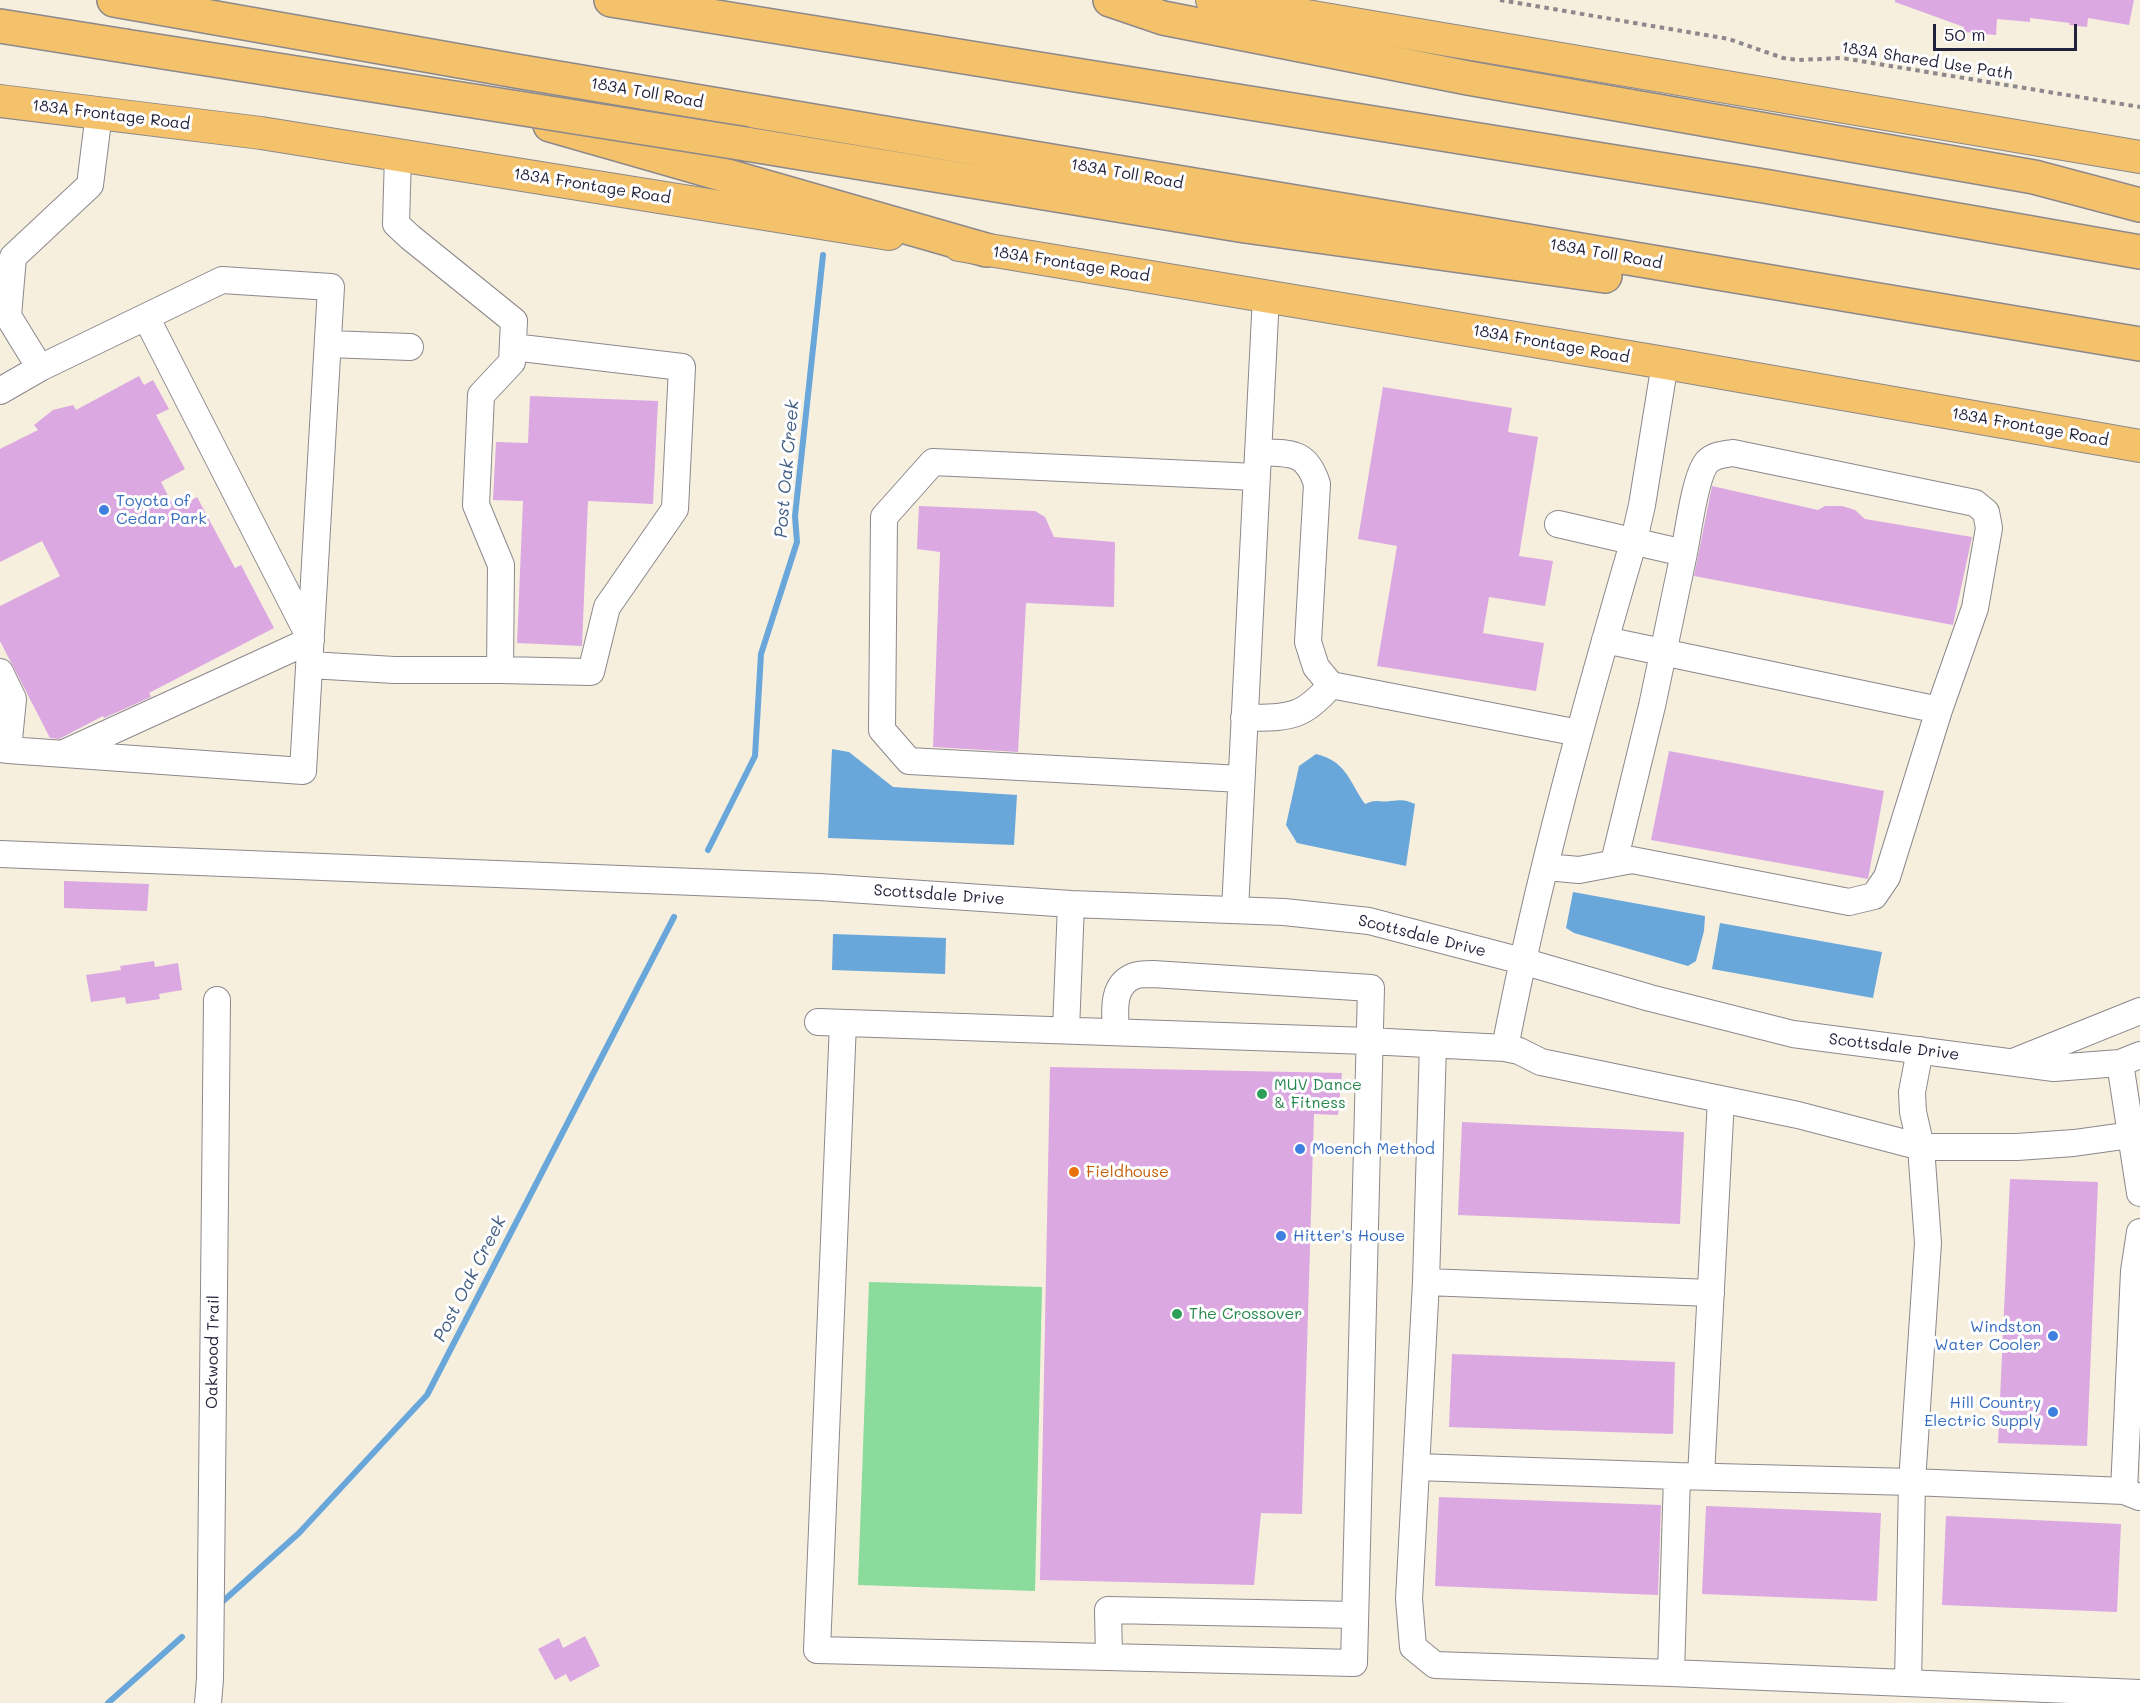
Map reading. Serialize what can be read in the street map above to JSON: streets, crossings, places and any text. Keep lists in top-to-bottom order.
{
  "streets": {
    "highway": ["183A Toll Road"],
    "main road": ["183A Frontage Road"],
    "street": ["Scottsdale Drive", "Oakwood Trail"],
    "path": ["183A Shared Use Path"]
  },
  "water": ["Post Oak Creek"],
  "places": [
    "Toyota of Cedar Park",
    "MUV Dance & Fitness",
    "Moench Method",
    "Fieldhouse",
    "Hitter's House",
    "The Crossover",
    "Windston Water Cooler",
    "Hill Country Electric Supply"
  ],
  "scale_bar": "50 m"
}
